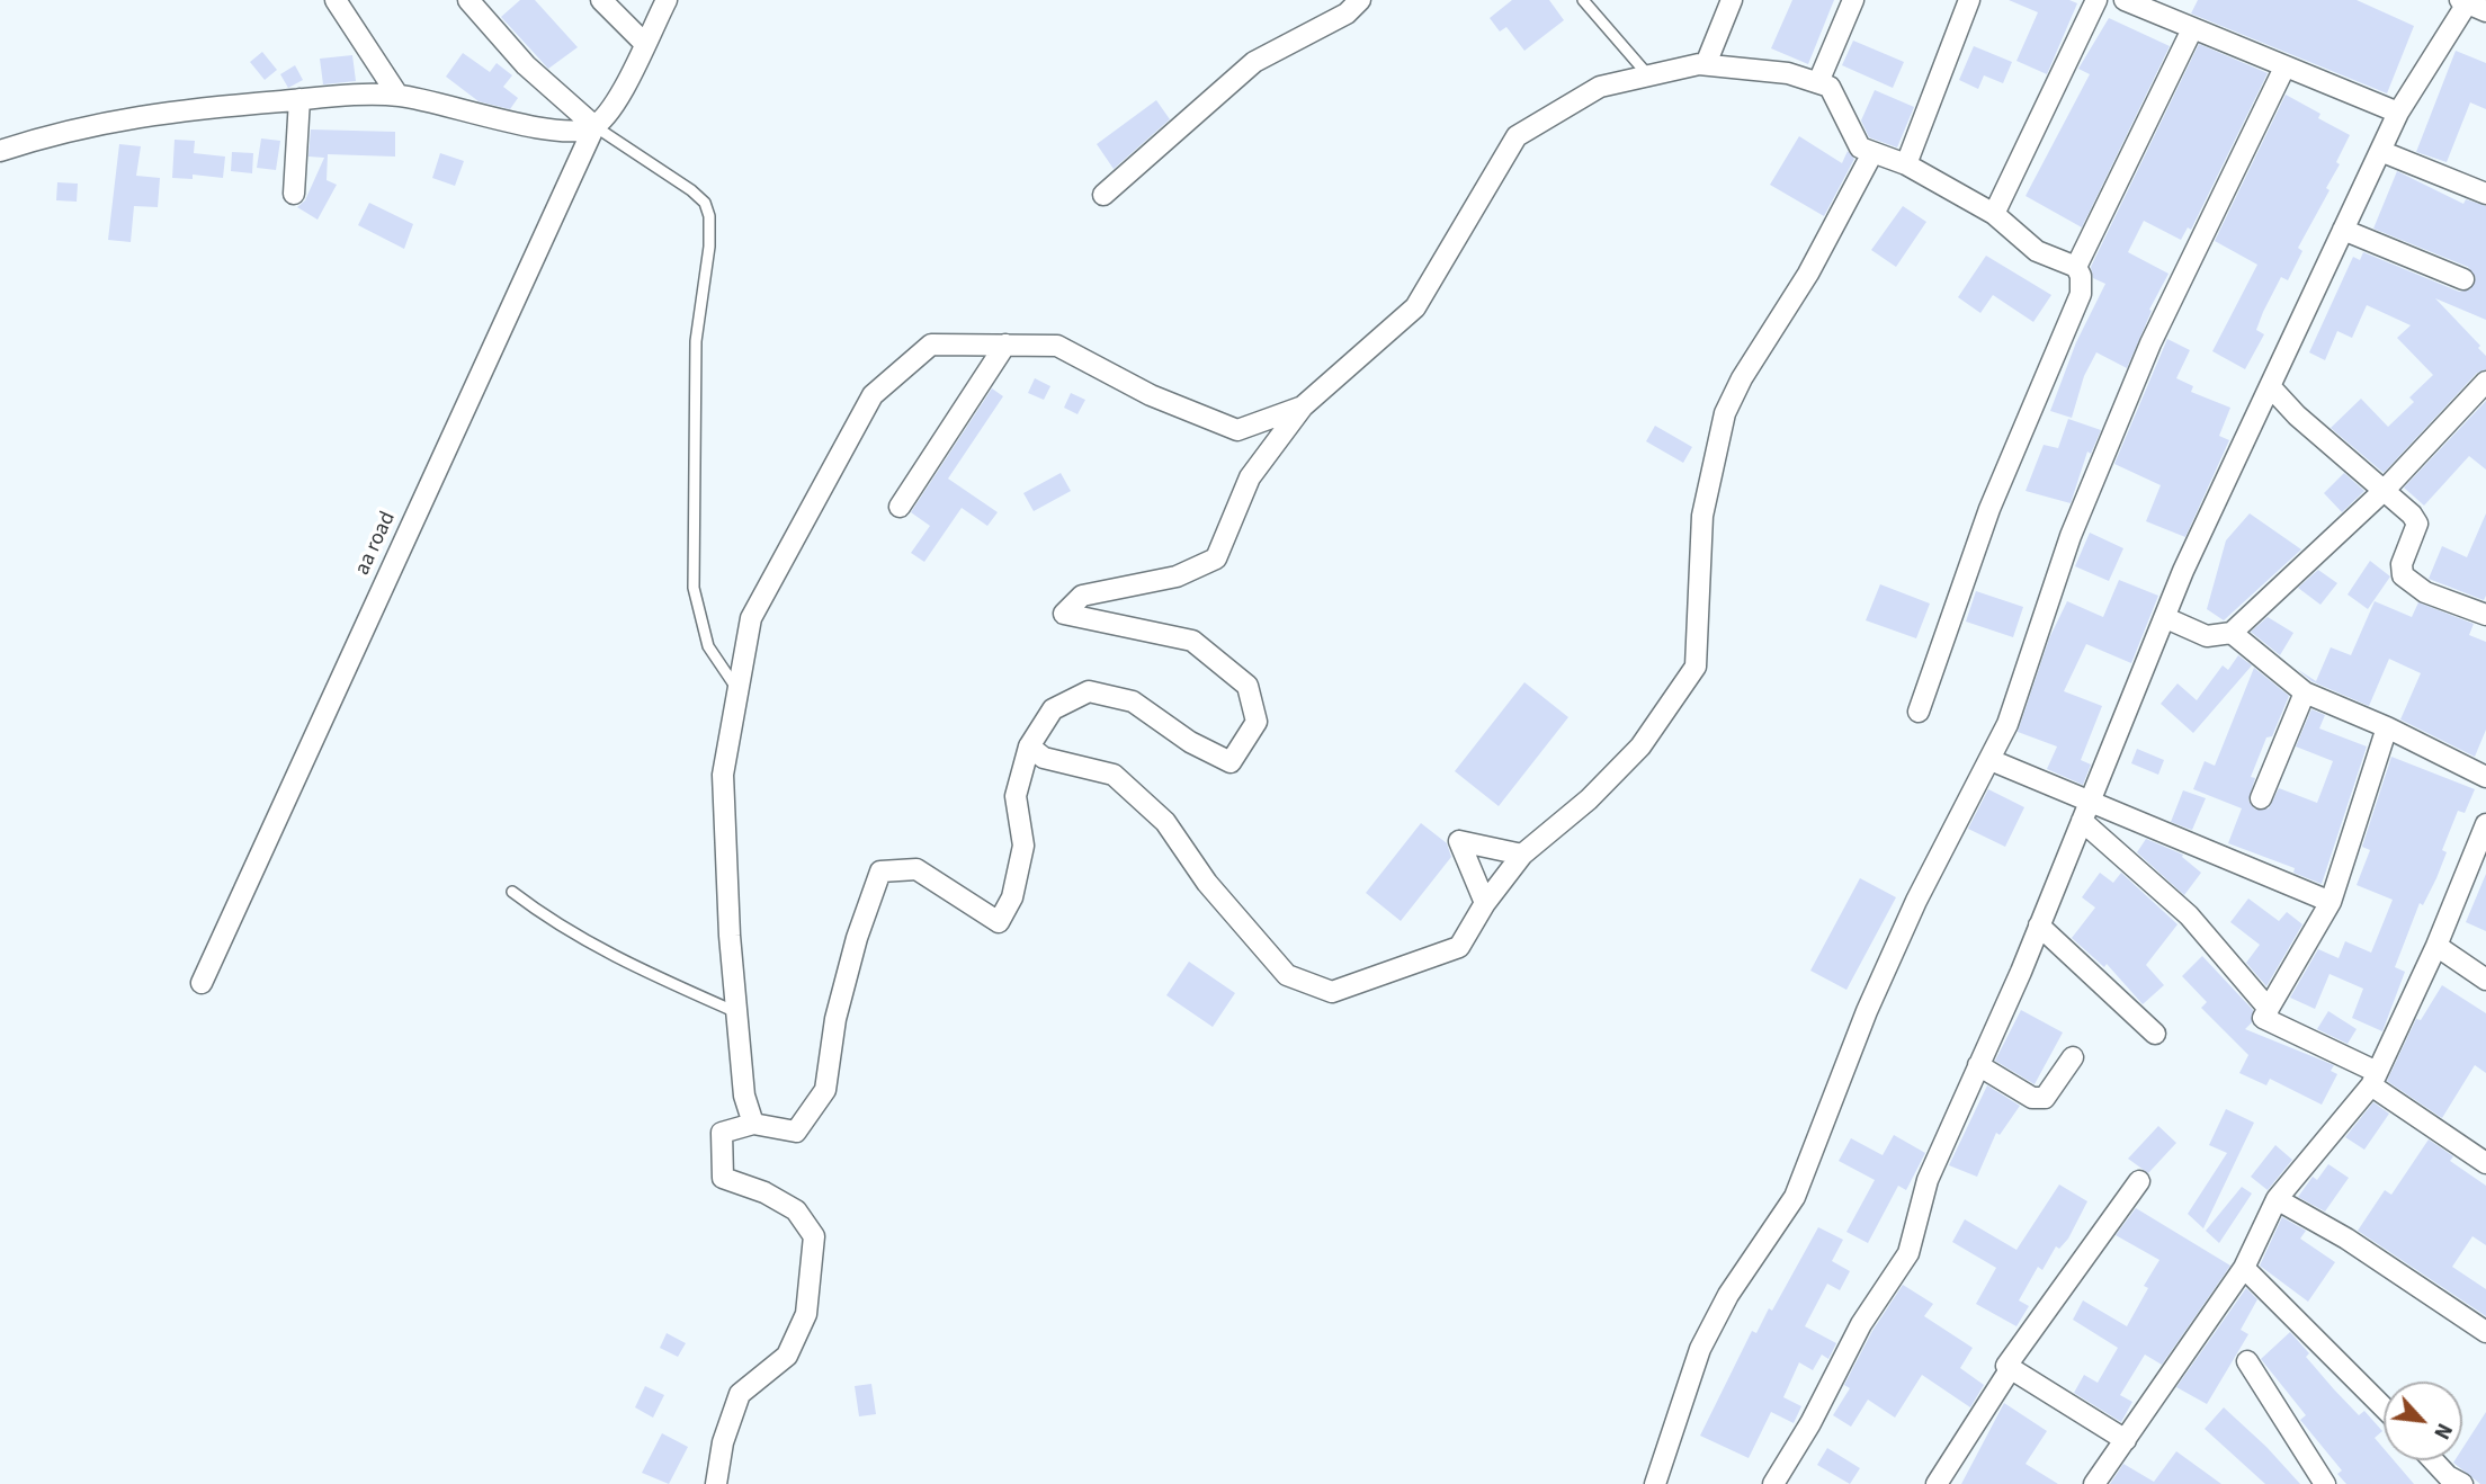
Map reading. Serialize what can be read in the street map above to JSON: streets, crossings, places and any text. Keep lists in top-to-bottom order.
{
  "streets": {
    "street": ["aa road"]
  },
  "north": "bottom right"
}
